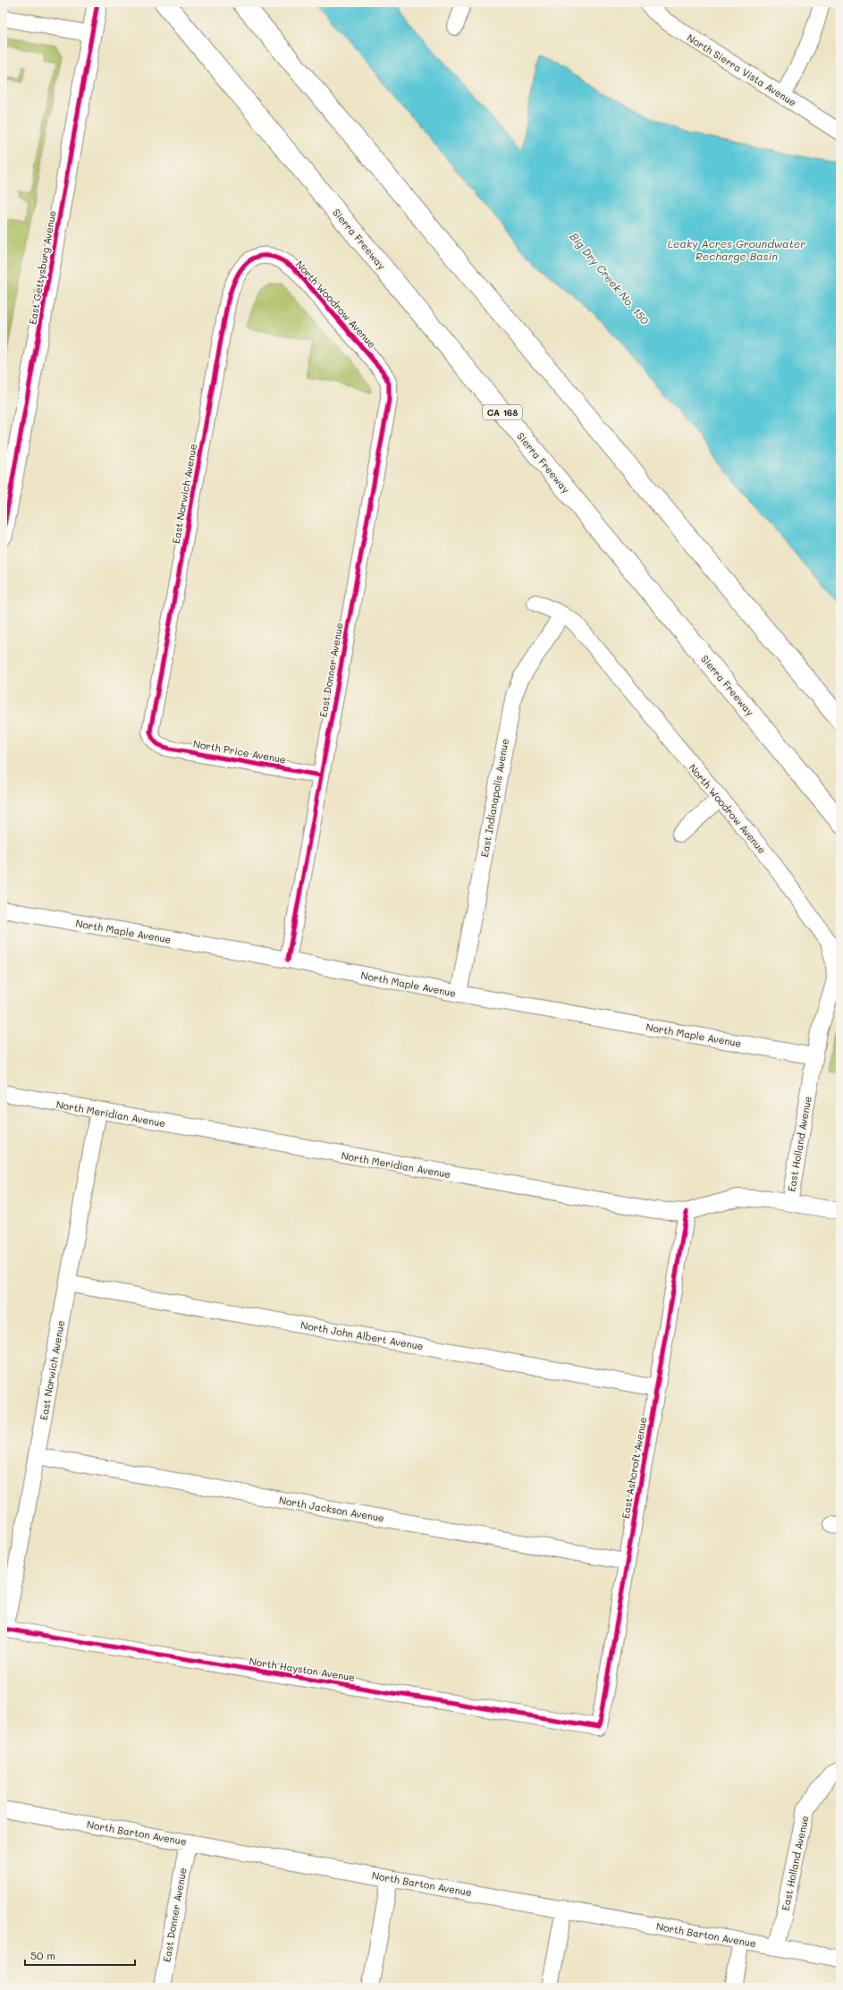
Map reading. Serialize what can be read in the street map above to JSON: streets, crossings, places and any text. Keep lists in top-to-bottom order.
{
  "streets": {
    "main road": ["Sierra Freeway", "East Gettysburg Avenue", "CA 168"],
    "street": [
      "North Sierra Vista Avenue",
      "North Woodrow Avenue",
      "East Norwich Avenue",
      "East Donner Avenue",
      "North Price Avenue",
      "East Indianapolis Avenue",
      "North Maple Avenue",
      "North Meridian Avenue",
      "East Holland Avenue",
      "North John Albert Avenue",
      "East Ashcroft Avenue",
      "North Jackson Avenue",
      "North Hayston Avenue",
      "North Barton Avenue"
    ]
  },
  "crossings": [
    ["North Woodrow Avenue", "East Norwich Avenue"],
    ["North Woodrow Avenue", "East Donner Avenue"],
    ["North Woodrow Avenue", "East Indianapolis Avenue"],
    ["North Woodrow Avenue", "North Maple Avenue"],
    ["North Woodrow Avenue", "East Holland Avenue"],
    ["East Norwich Avenue", "North Price Avenue"],
    ["East Norwich Avenue", "North Meridian Avenue"],
    ["East Norwich Avenue", "North John Albert Avenue"],
    ["East Norwich Avenue", "North Jackson Avenue"],
    ["East Norwich Avenue", "North Hayston Avenue"],
    ["East Donner Avenue", "North Price Avenue"],
    ["East Donner Avenue", "North Maple Avenue"],
    ["East Donner Avenue", "North Barton Avenue"],
    ["East Indianapolis Avenue", "North Maple Avenue"],
    ["North Maple Avenue", "East Holland Avenue"],
    ["North Meridian Avenue", "East Holland Avenue"],
    ["North Meridian Avenue", "East Ashcroft Avenue"],
    ["East Holland Avenue", "North Barton Avenue"],
    ["North John Albert Avenue", "East Ashcroft Avenue"],
    ["East Ashcroft Avenue", "North Jackson Avenue"],
    ["East Ashcroft Avenue", "North Hayston Avenue"]
  ],
  "water": ["Leaky Acres Groundwater Recharge Basin", "Big Dry Creek No. 150"],
  "scale_bar": "50 m"
}
